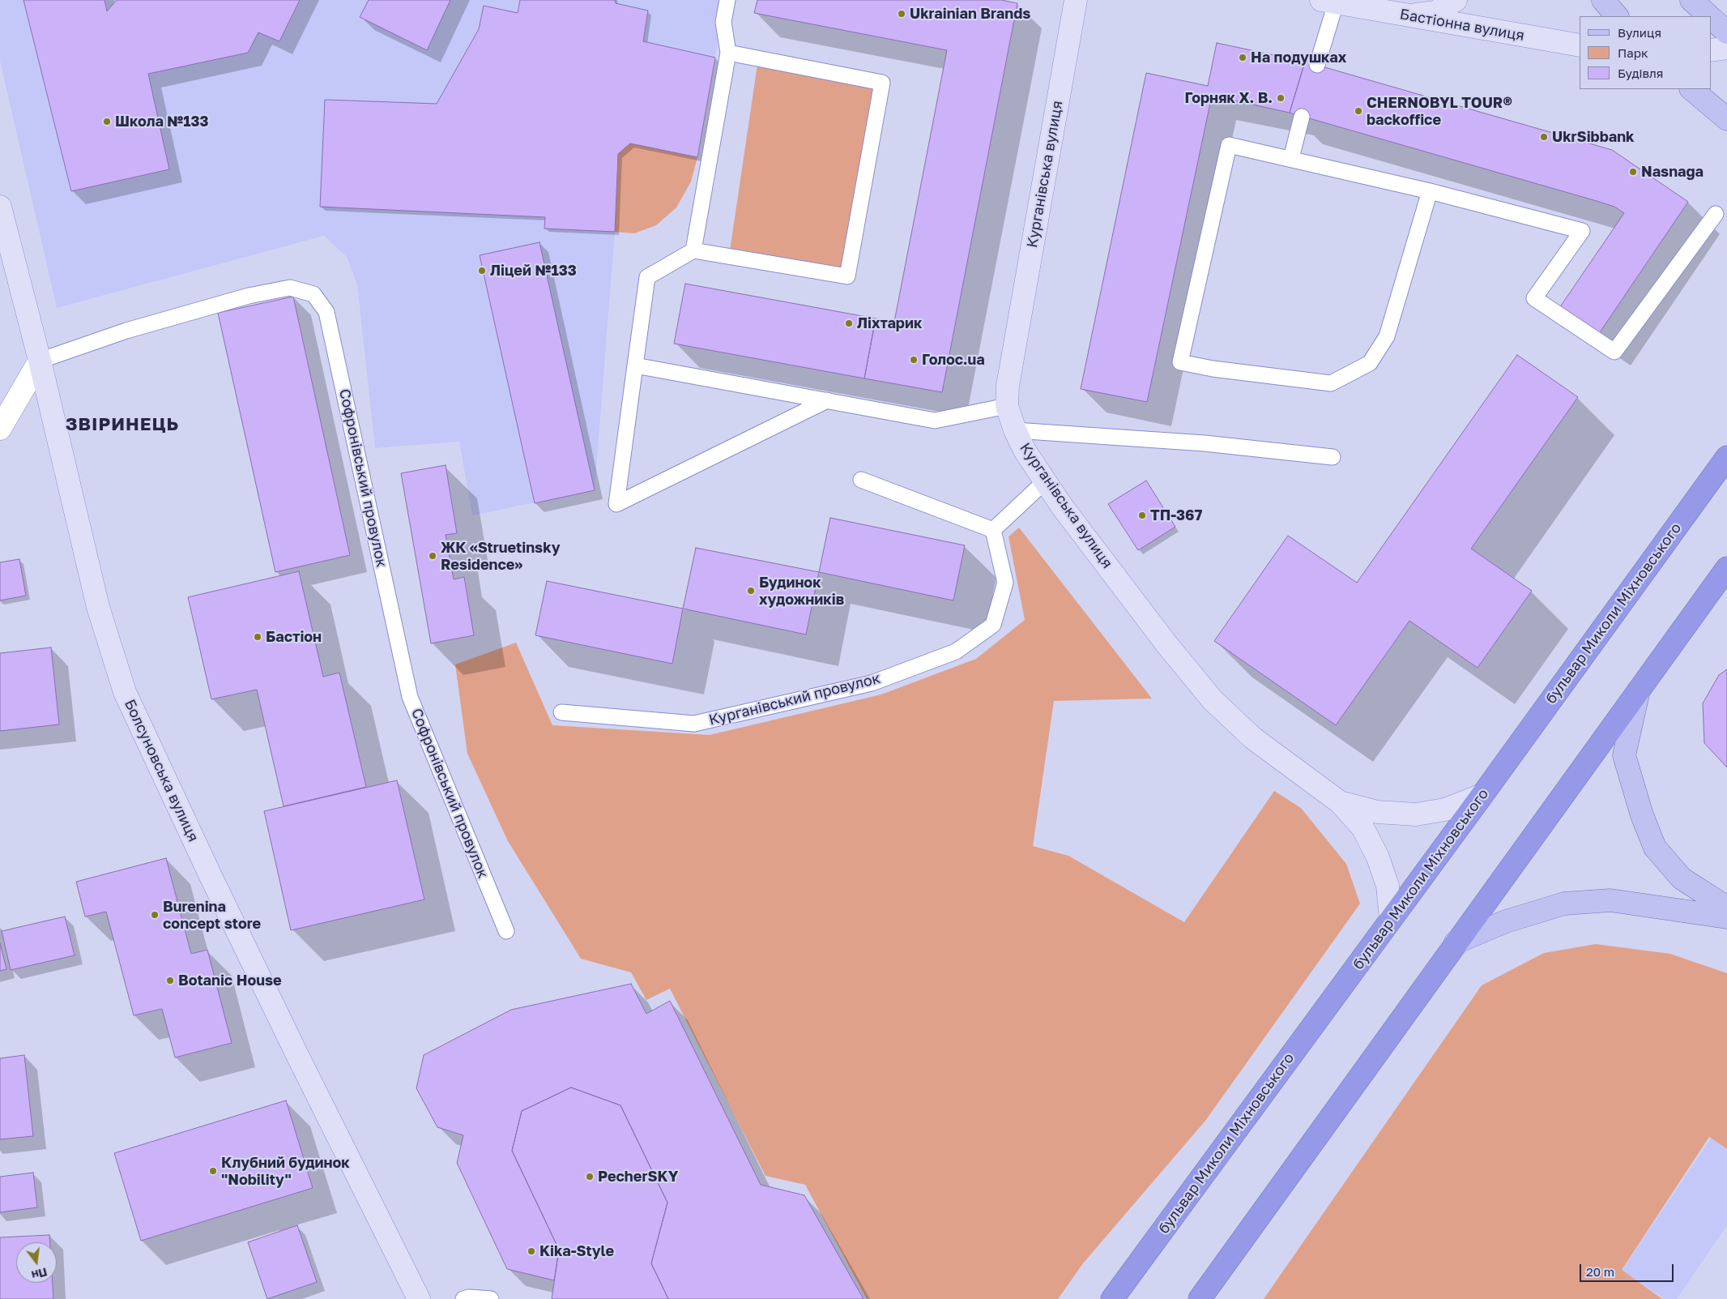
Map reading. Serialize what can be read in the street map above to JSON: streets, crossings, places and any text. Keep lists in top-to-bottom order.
{
  "streets": {
    "highway": ["бульвар Миколи Міхновського"],
    "street": ["Бастіонна вулиця", "Курганівська вулиця", "Болсуновська вулиця"],
    "lane": ["Софронівський провулок", "Курганівський провулок"]
  },
  "crossings": [
    ["Курганівська вулиця", "бульвар Миколи Міхновського"],
    ["Софронівський провулок", "Болсуновська вулиця"]
  ],
  "districts": ["ЗВІРИНЕЦЬ"],
  "places": [
    "Ukrainian Brands",
    "На подушках",
    "Горняк Х. В.",
    "CHERNOBYL TOUR® backoffice",
    "Школа №133",
    "UkrSibbank",
    "Nasnaga",
    "Ліцей №133",
    "Ліхтарик",
    "Голос.ua",
    "ТП-367",
    "ЖК «Struetinsky Residence»",
    "Будинок художників",
    "Бастіон",
    "Burenina concept store",
    "Botanic House",
    "Клубний будинок \"Nobility\"",
    "PecherSKY",
    "Kika-Style"
  ],
  "legend": ["Вулиця", "Парк", "Будівля"],
  "scale_bar": "20 m",
  "north": "bottom"
}
